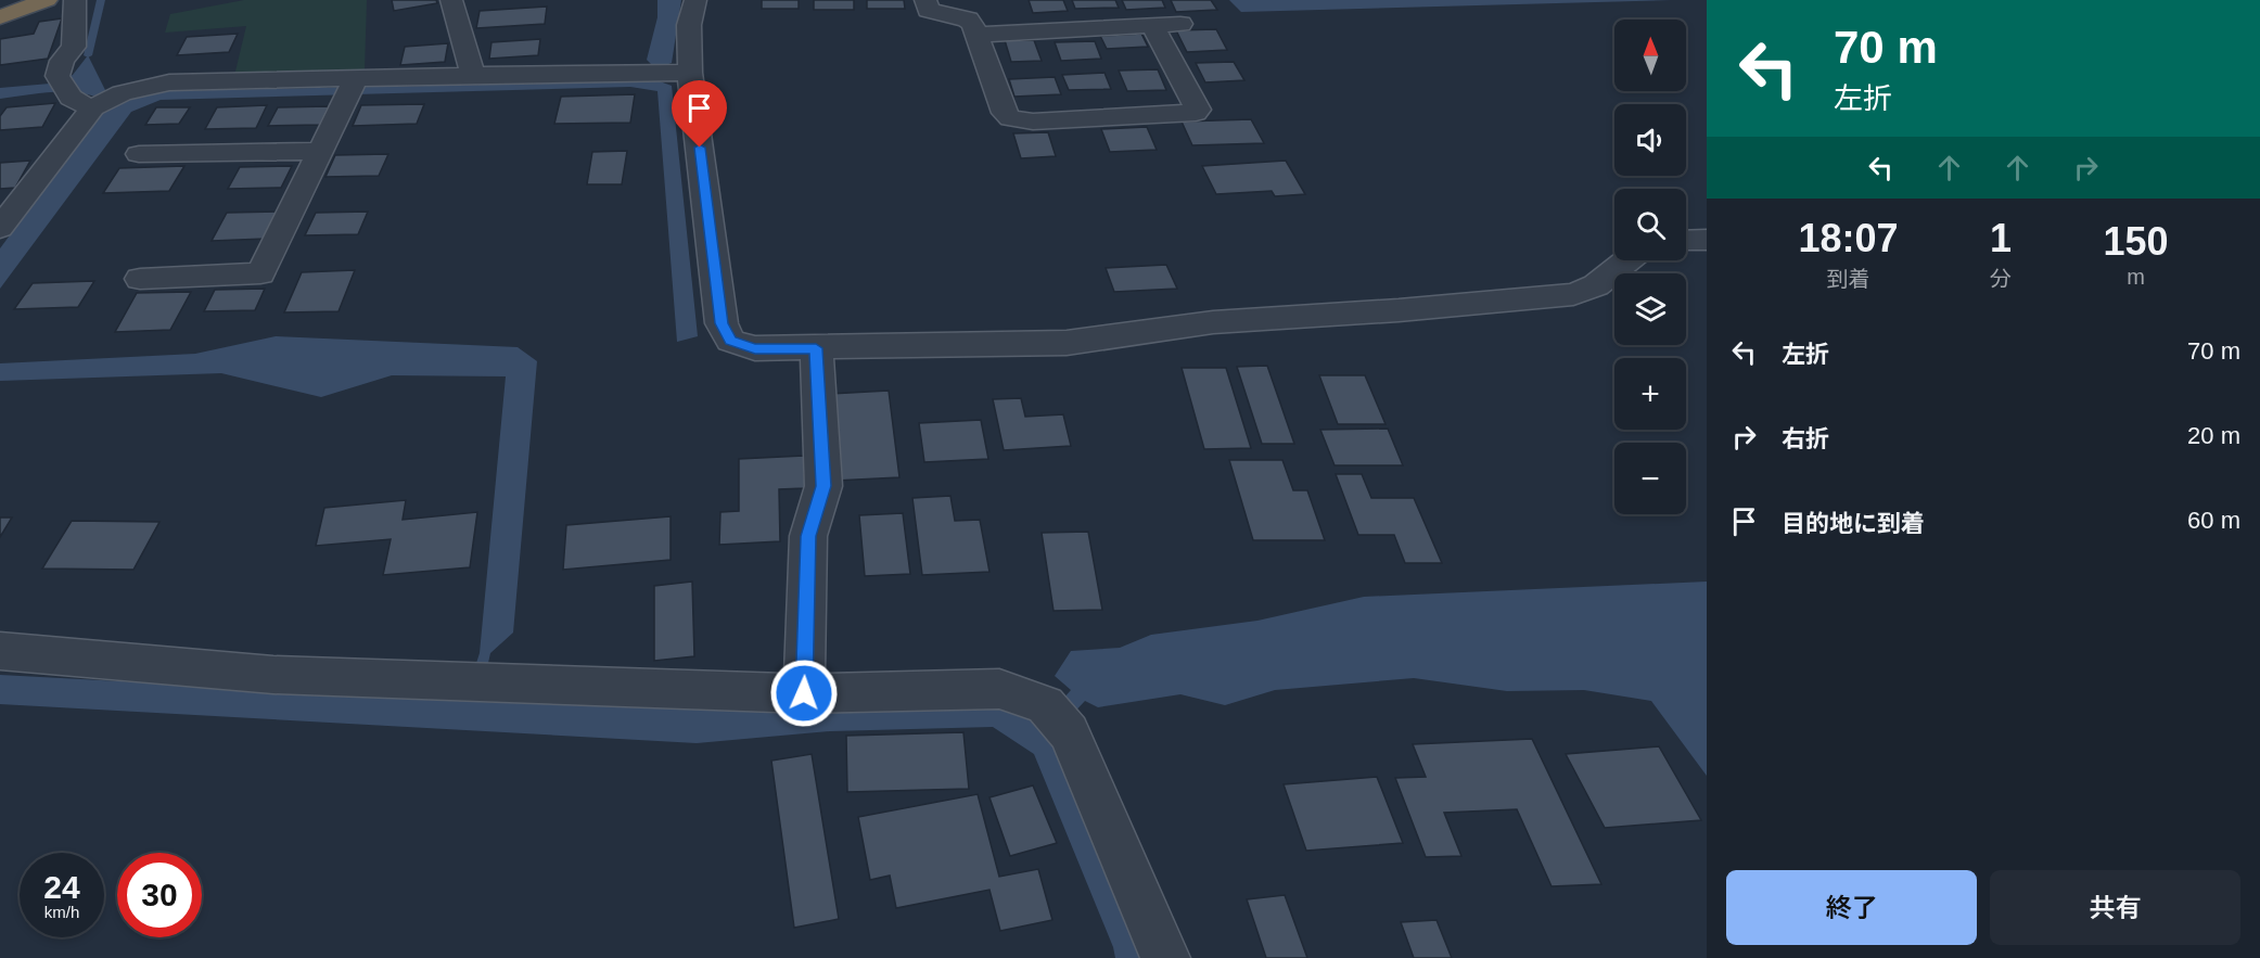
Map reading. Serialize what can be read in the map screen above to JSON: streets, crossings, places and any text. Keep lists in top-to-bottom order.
{
  "north": "top",
  "page": {
    "turn": ["70 m", "左折"],
    "map_buttons": ["+", "−"],
    "eta": [
      "18:07",
      "到着",
      "1",
      "分",
      "150",
      "m"
    ],
    "list": [
      {
        "name": "左折",
        "value": "70 m"
      },
      {
        "name": "右折",
        "value": "20 m"
      },
      {
        "name": "目的地に到着",
        "value": "60 m"
      }
    ],
    "speed": "24 km/h",
    "limit": "30",
    "buttons": ["終了", "共有"]
  }
}
